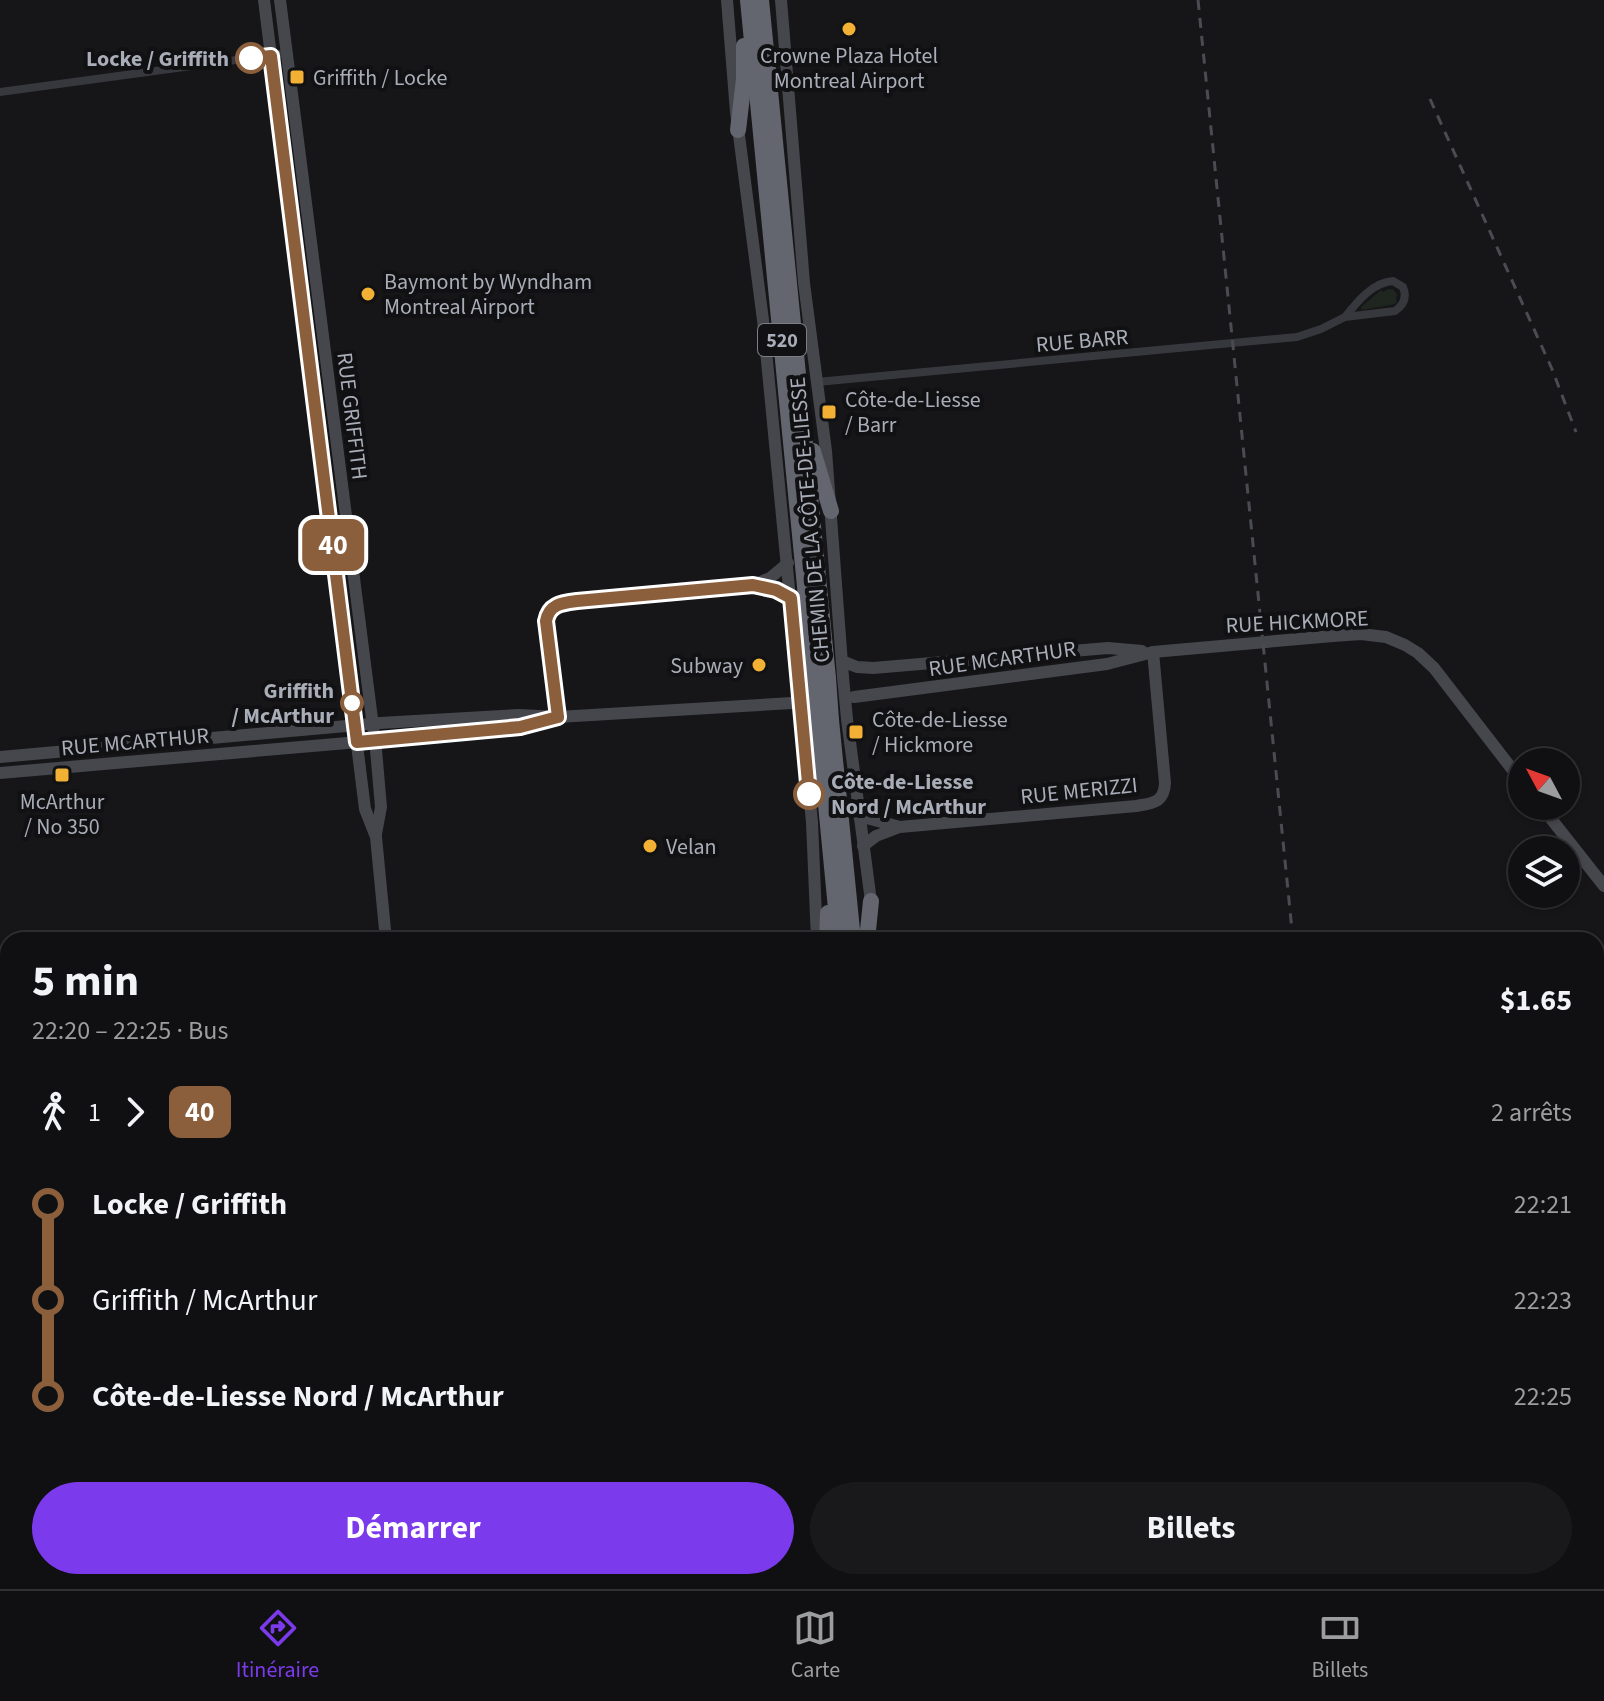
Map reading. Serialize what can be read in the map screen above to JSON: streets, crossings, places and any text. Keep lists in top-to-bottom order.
{
  "streets": {
    "highway": ["520"],
    "street": [
      "RUE BARR",
      "RUE GRIFFITH",
      "CHEMIN DE LA CÔTE-DE-LIESSE",
      "RUE HICKMORE",
      "RUE MCARTHUR",
      "RUE MERIZZI"
    ]
  },
  "crossings": [
    ["520", "CHEMIN DE LA CÔTE-DE-LIESSE"],
    ["RUE BARR", "CHEMIN DE LA CÔTE-DE-LIESSE"],
    ["RUE GRIFFITH", "RUE MCARTHUR"],
    ["CHEMIN DE LA CÔTE-DE-LIESSE", "RUE MERIZZI"],
    ["RUE HICKMORE", "RUE MCARTHUR"],
    ["RUE HICKMORE", "RUE MERIZZI"],
    ["RUE MCARTHUR", "RUE MERIZZI"]
  ],
  "places": {
    "other": [
      "Crowne Plaza Hotel Montreal Airport",
      "Locke / Griffith",
      "Baymont by Wyndham Montreal Airport",
      "Subway",
      "Griffith / McArthur",
      "Côte-de-Liesse Nord / McArthur",
      "Velan"
    ],
    "transit": [
      "Griffith / Locke",
      "Côte-de-Liesse / Barr",
      "Côte-de-Liesse / Hickmore",
      "McArthur / No 350"
    ]
  },
  "lines": ["bus line 40"],
  "north": "top left",
  "page": {
    "on_map": "40",
    "heading": ["5 min", "22:20 – 22:25 · Bus", "$1.65"],
    "legs": ["1", "40", "2 arrêts"],
    "list": [
      {
        "name": "Locke / Griffith",
        "value": "22:21"
      },
      {
        "name": "Griffith / McArthur",
        "value": "22:23"
      },
      {
        "name": "Côte-de-Liesse Nord / McArthur",
        "value": "22:25"
      }
    ],
    "buttons": ["Démarrer", "Billets"],
    "tabs": ["Itinéraire", "Carte", "Billets"]
  }
}
